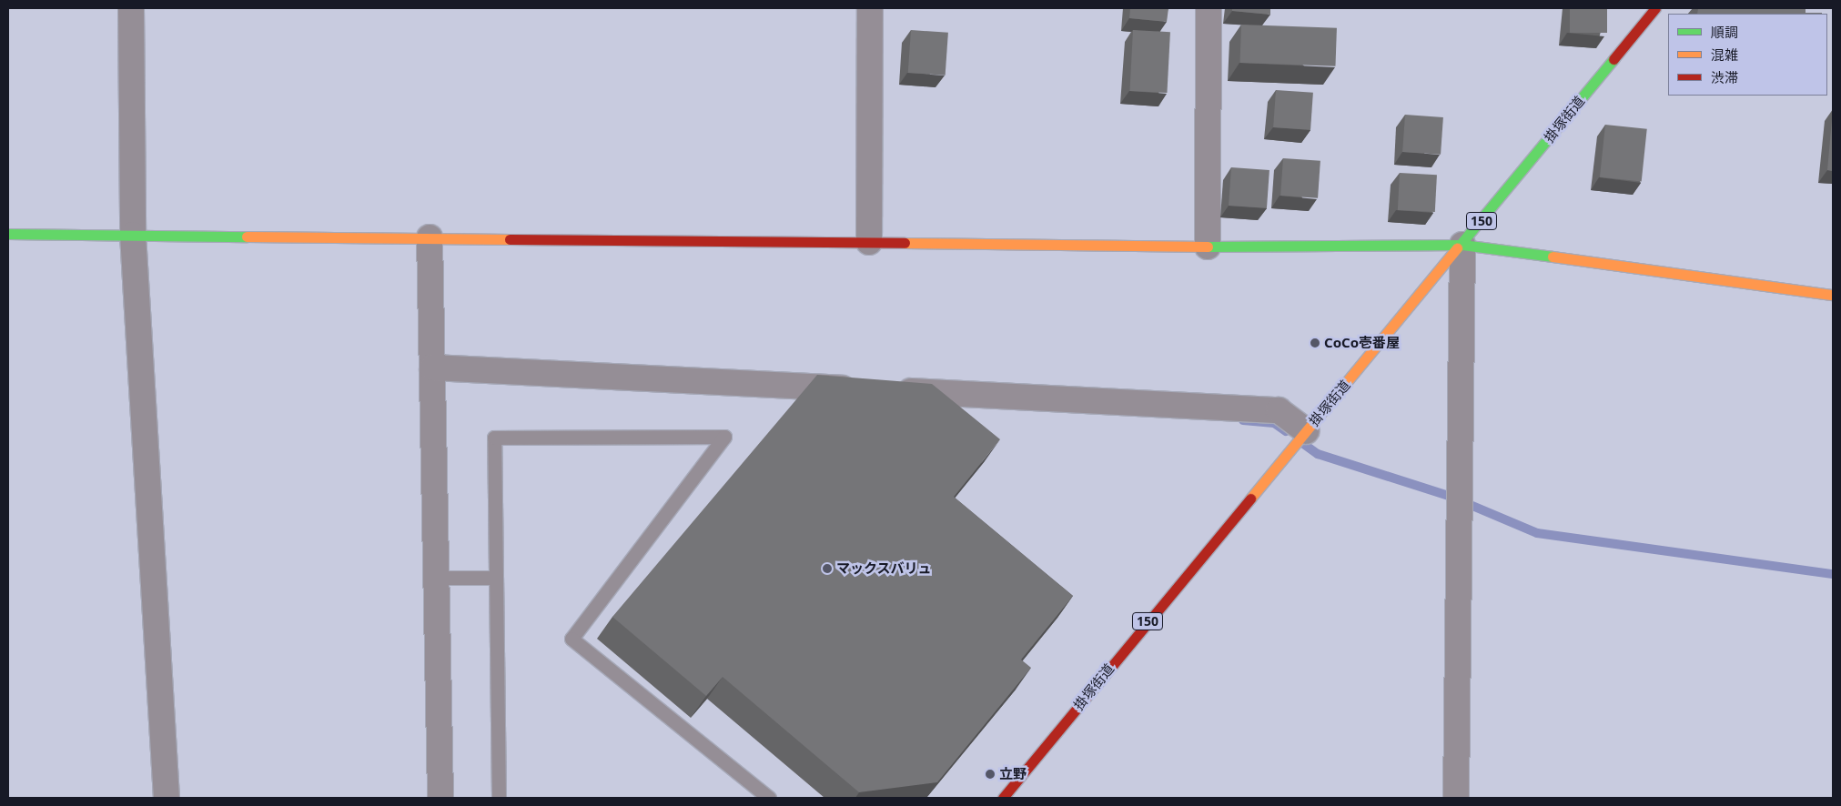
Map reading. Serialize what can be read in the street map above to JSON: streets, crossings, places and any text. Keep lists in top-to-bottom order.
{
  "streets": {
    "main road": ["掛塚街道", "150"]
  },
  "places": ["CoCo壱番屋", "マックスバリュ", "立野"],
  "legend": ["順調", "混雑", "渋滞"]
}
